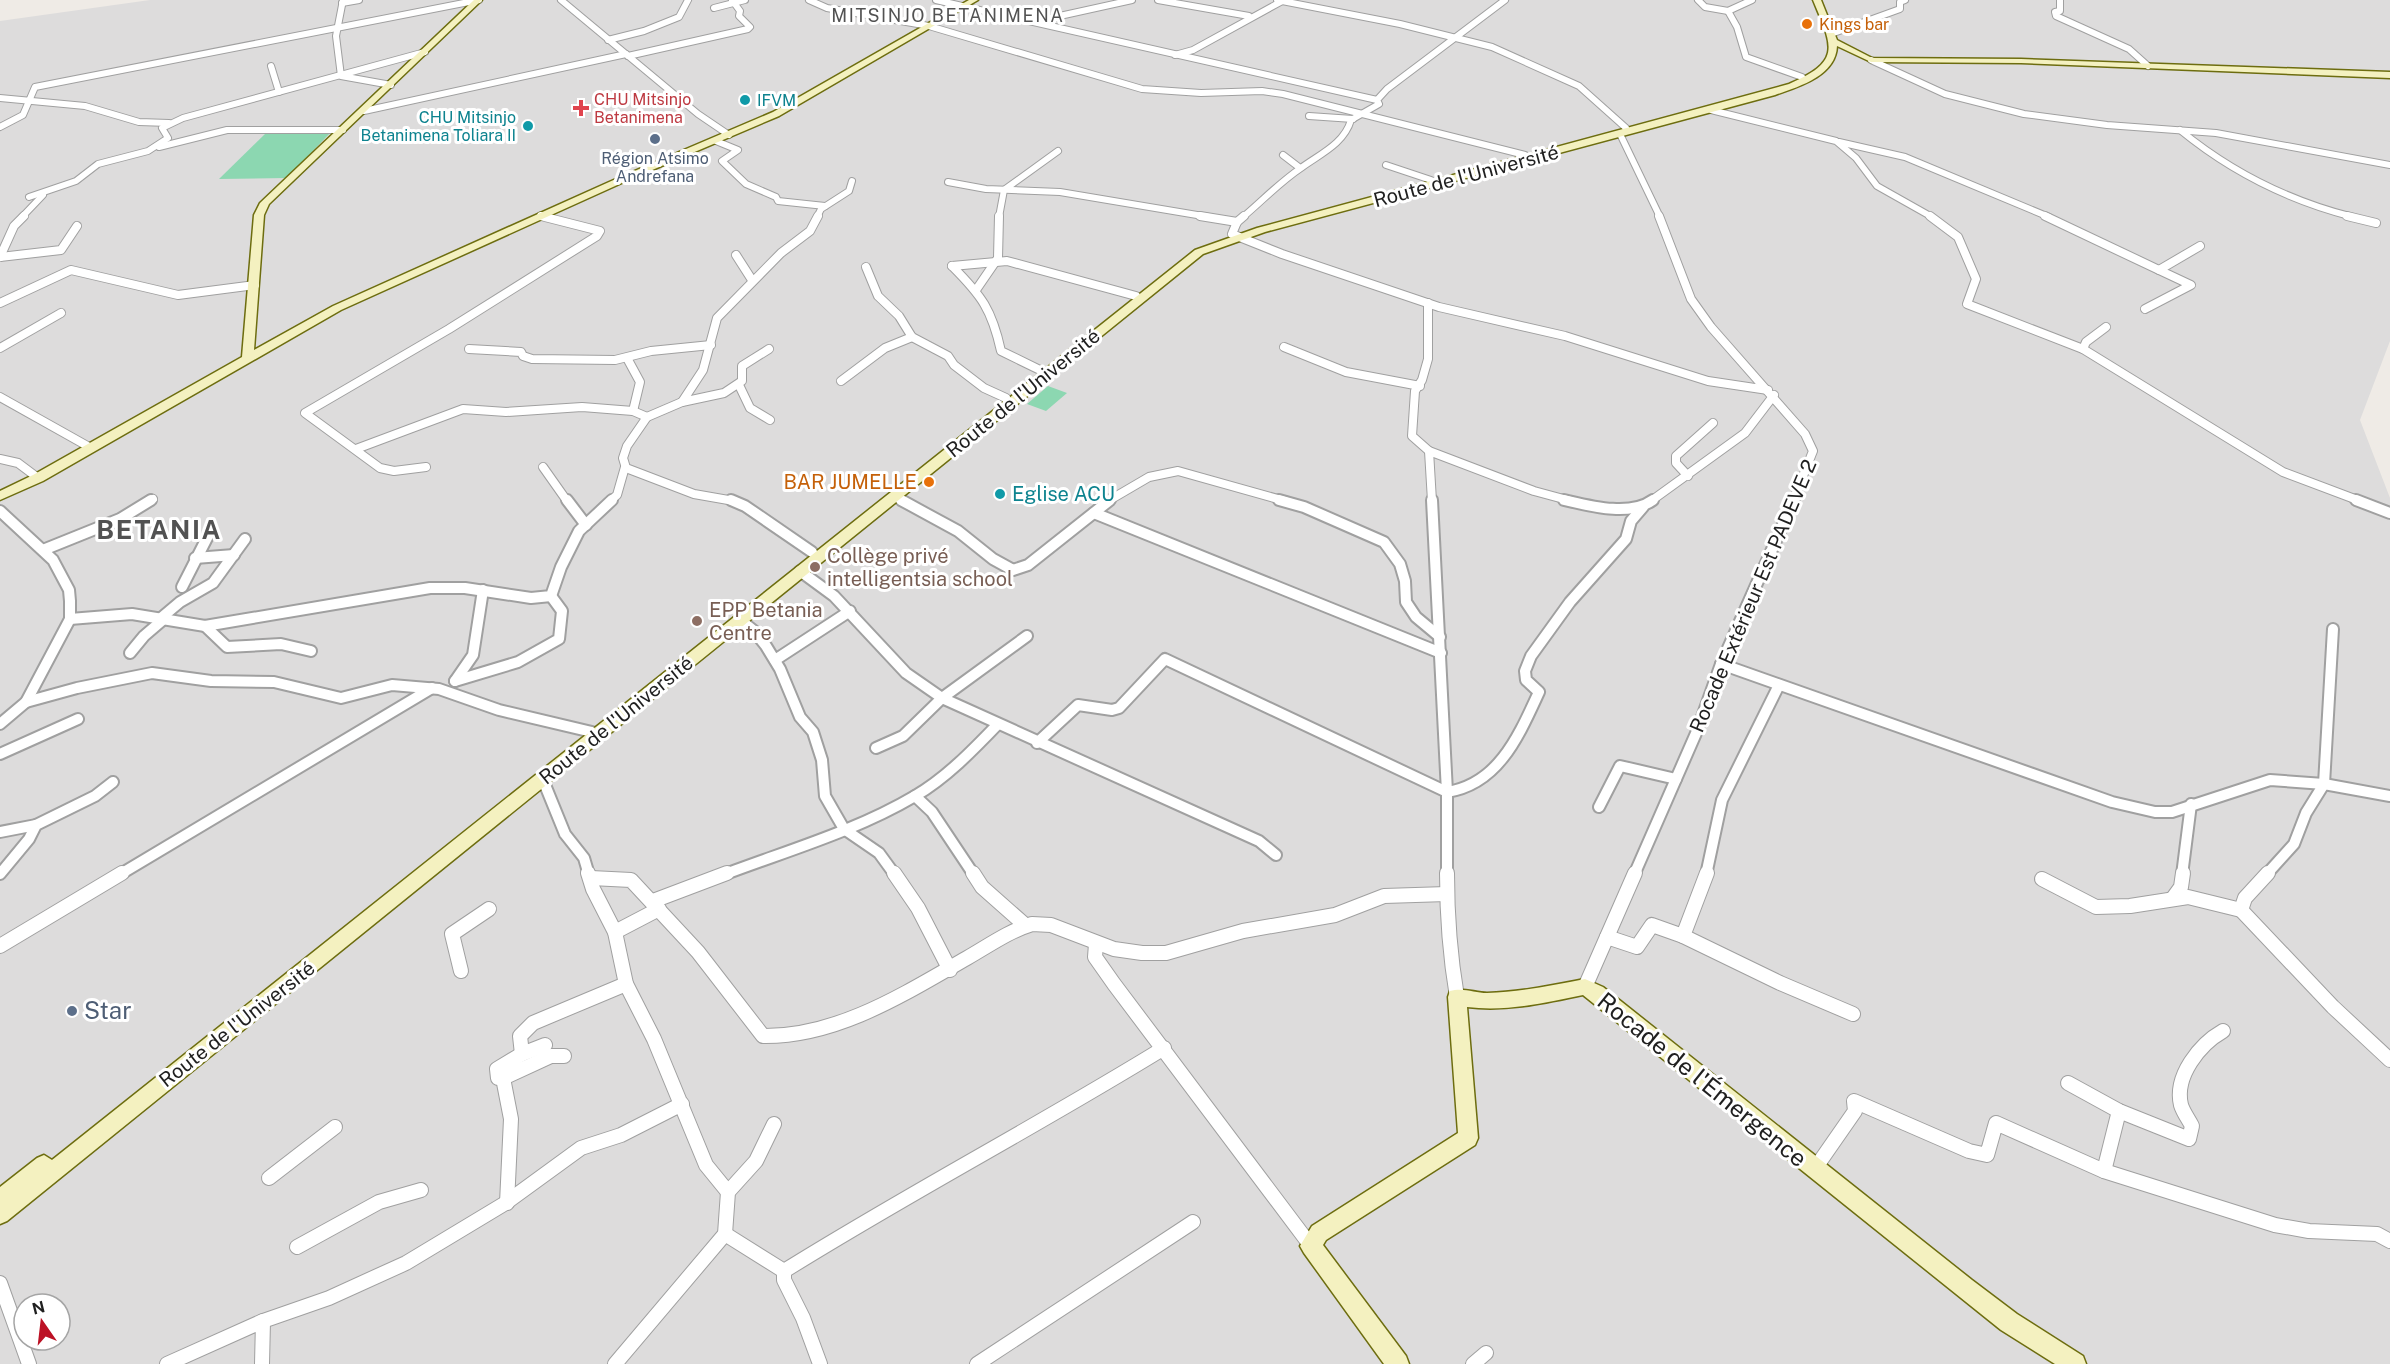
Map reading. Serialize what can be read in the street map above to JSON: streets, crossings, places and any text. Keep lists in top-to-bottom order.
{
  "streets": {
    "main road": ["Route de l'Université", "Rocade de l'Émergence"],
    "street": ["Rocade Extérieur Est PADEVE 2"]
  },
  "crossings": [
    ["Route de l'Université", "Rocade Extérieur Est PADEVE 2"],
    ["Rocade Extérieur Est PADEVE 2", "Rocade de l'Émergence"]
  ],
  "districts": ["MITSINJO BETANIMENA", "BETANIA"],
  "places": {
    "other": [
      "Kings bar",
      "IFVM",
      "CHU Mitsinjo Betanimena Toliara II",
      "Région Atsimo Andrefana",
      "BAR JUMELLE",
      "Eglise ACU",
      "Collège privé intelligentsia school",
      "EPP Betania Centre",
      "Star"
    ],
    "health": ["CHU Mitsinjo Betanimena"]
  },
  "north": "top"
}
